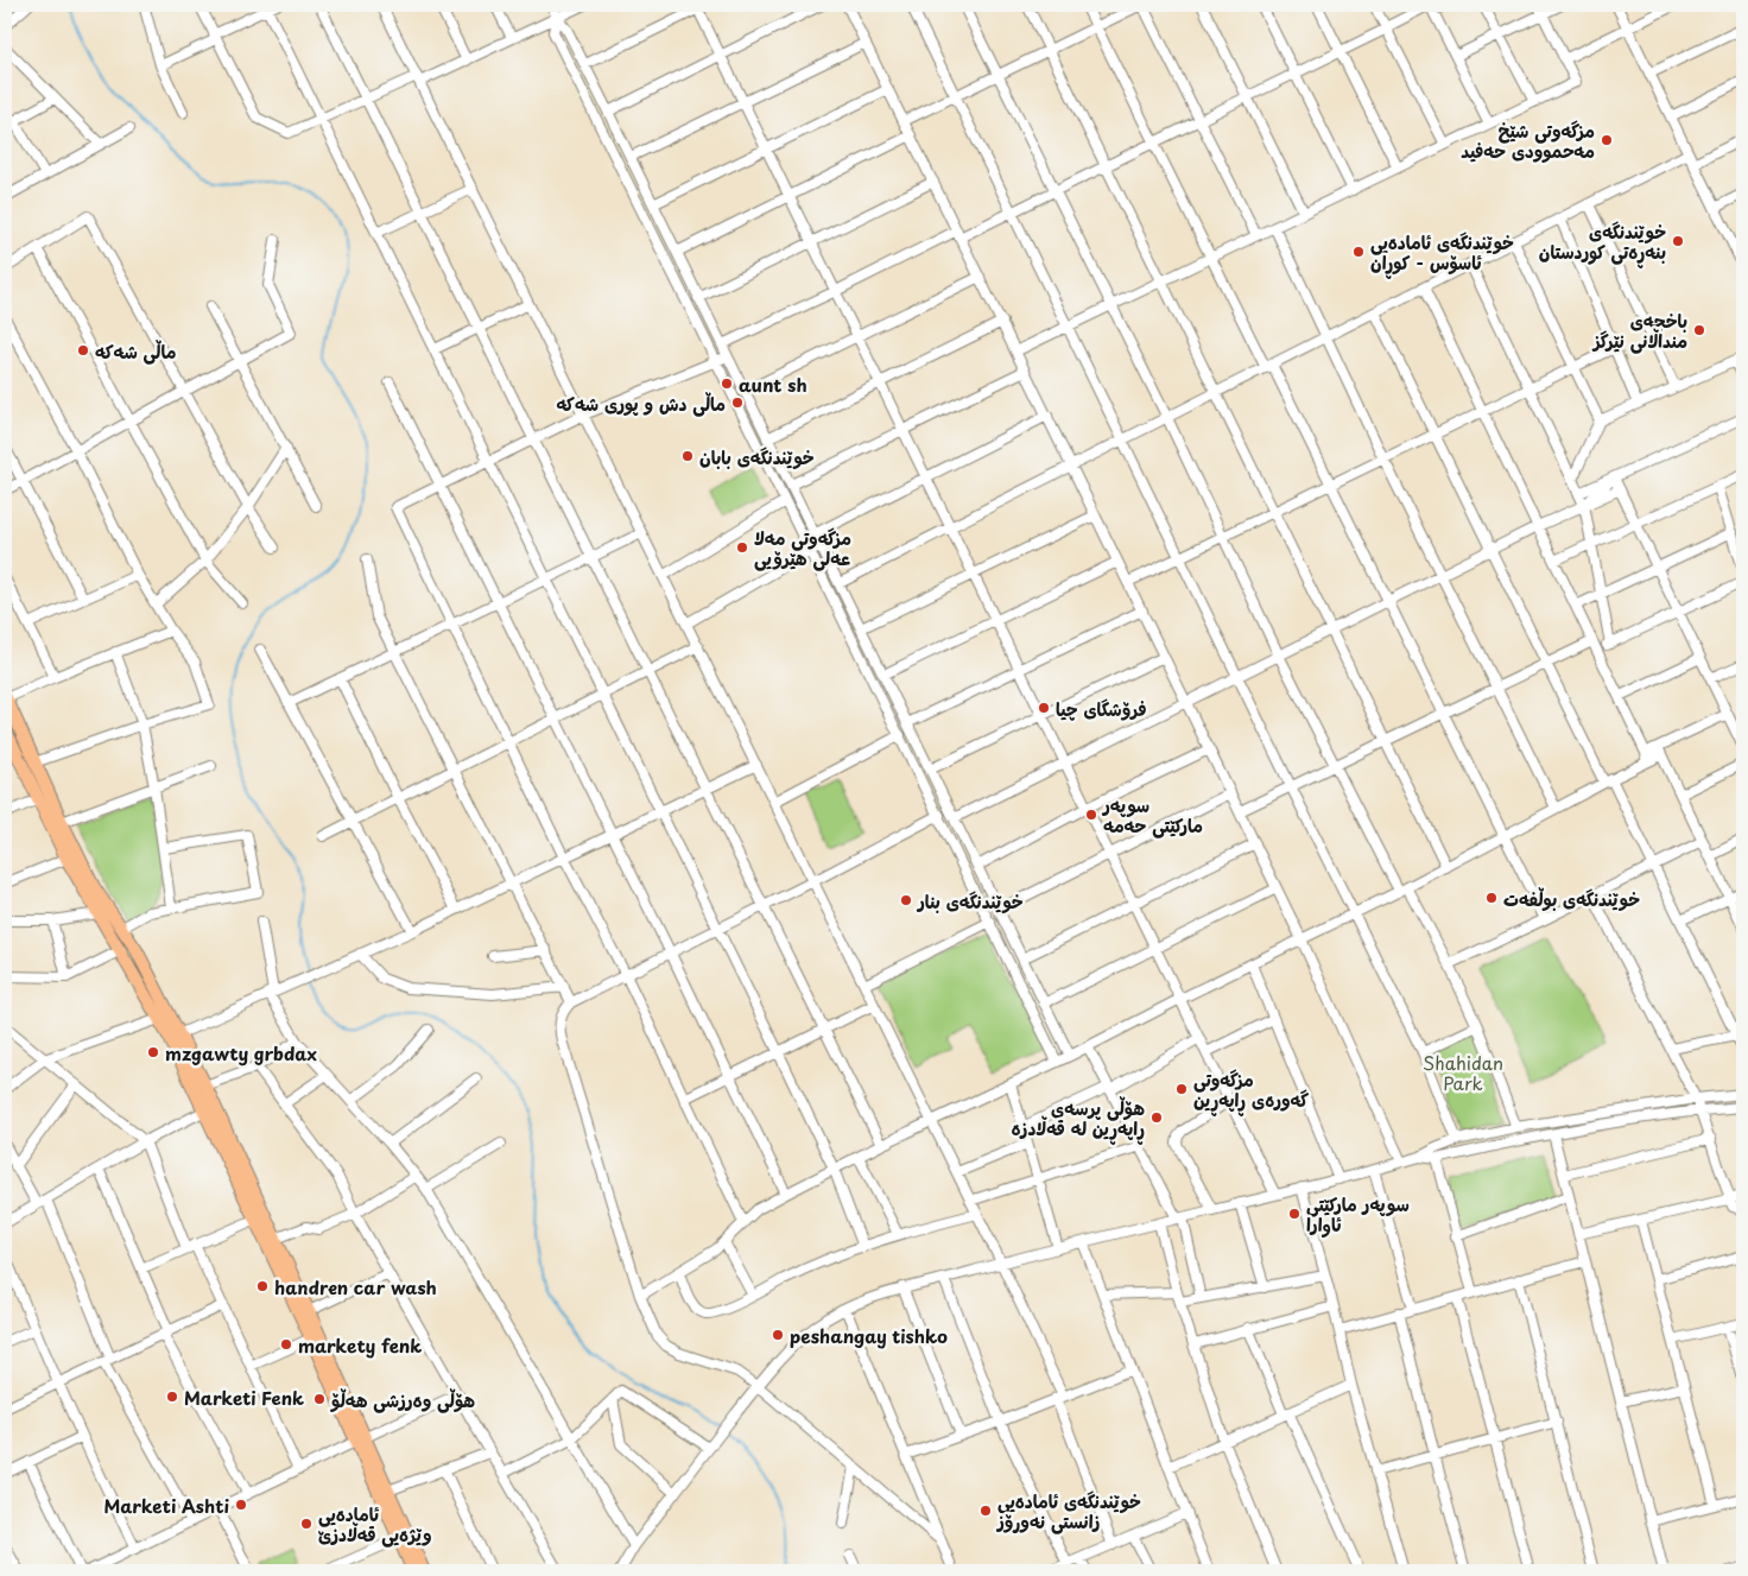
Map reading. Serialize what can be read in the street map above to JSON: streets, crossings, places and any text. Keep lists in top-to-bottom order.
{
  "parks": ["Shahidan Park"],
  "places": [
    "مزگەوتی شێخ مەحموودی حەفید",
    "خوێندنگەی بنەڕەتی کوردستان",
    "خوێندنگەی ئامادەیی ئاسۆس - کوڕان",
    "باخچەی منداڵانی نێرگز",
    "ماڵی شەکە",
    "aunt sh",
    "ماڵی دش و پوری شەکە",
    "خوێندنگەی بابان",
    "مزگەوتی مەلا عەلی هێرۆیی",
    "فرۆشگای چیا",
    "سوپەر مارکێتی حەمە",
    "خوێندنگەی بوڵفەت",
    "خوێندنگەی بنار",
    "mzgawty grbdax",
    "مزگەوتی گەورەی ڕاپەڕین",
    "هۆڵی پرسەی ڕاپەڕین لە قەڵادزە",
    "سوپەر مارکێتی ئاوارا",
    "handren car wash",
    "peshangay tishko",
    "markety fenk",
    "Marketi Fenk",
    "ھۆڵی وەرزشی ھەڵۆ",
    "Marketi Ashti",
    "خوێندنگەی ئامادەیی زانستی نەورۆز",
    "ئامادەیی وێژەیی قەڵادزێ"
  ]
}
